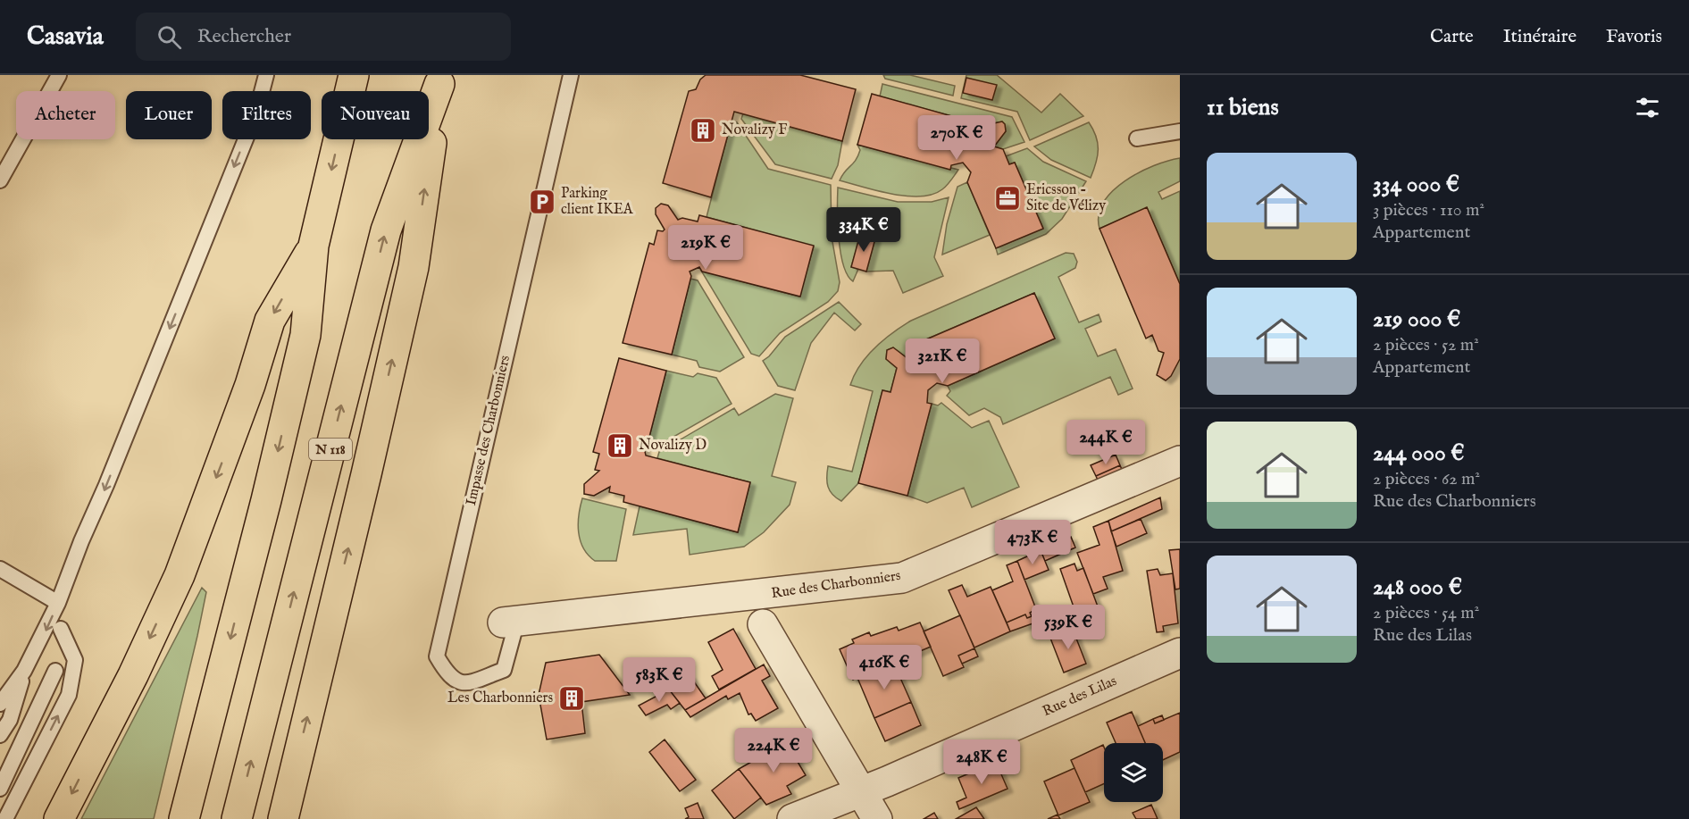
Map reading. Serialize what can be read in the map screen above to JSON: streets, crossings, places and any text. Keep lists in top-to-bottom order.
{
  "streets": {
    "highway": ["N 118"],
    "street": ["Rue des Charbonniers", "Rue des Lilas"],
    "lane": ["Impasse des Charbonniers"]
  },
  "crossings": [
    ["Impasse des Charbonniers", "Rue des Charbonniers"]
  ],
  "places": {
    "building": ["Novalizy F", "Novalizy D", "Les Charbonniers"],
    "office": ["Ericsson - Site de Vélizy"],
    "parking": ["Parking client IKEA"]
  },
  "page": {
    "header": "Casavia",
    "search": "Rechercher",
    "nav": ["Carte", "Itinéraire", "Favoris"],
    "heading": "11 biens",
    "chip": [
      "Acheter",
      "Louer",
      "Filtres",
      "Nouveau"
    ],
    "price": [
      "270K €",
      "334K €",
      "219K €",
      "321K €",
      "244K €",
      "473K €",
      "539K €",
      "416K €",
      "583K €",
      "224K €",
      "248K €"
    ],
    "list": [
      {
        "name": "334 000 €",
        "note": "3 pièces · 110 m² · Appartement"
      },
      {
        "name": "219 000 €",
        "note": "2 pièces · 52 m² · Appartement"
      },
      {
        "name": "244 000 €",
        "note": "2 pièces · 62 m² · Rue des Charbonniers"
      },
      {
        "name": "248 000 €",
        "note": "2 pièces · 54 m² · Rue des Lilas"
      }
    ]
  }
}
